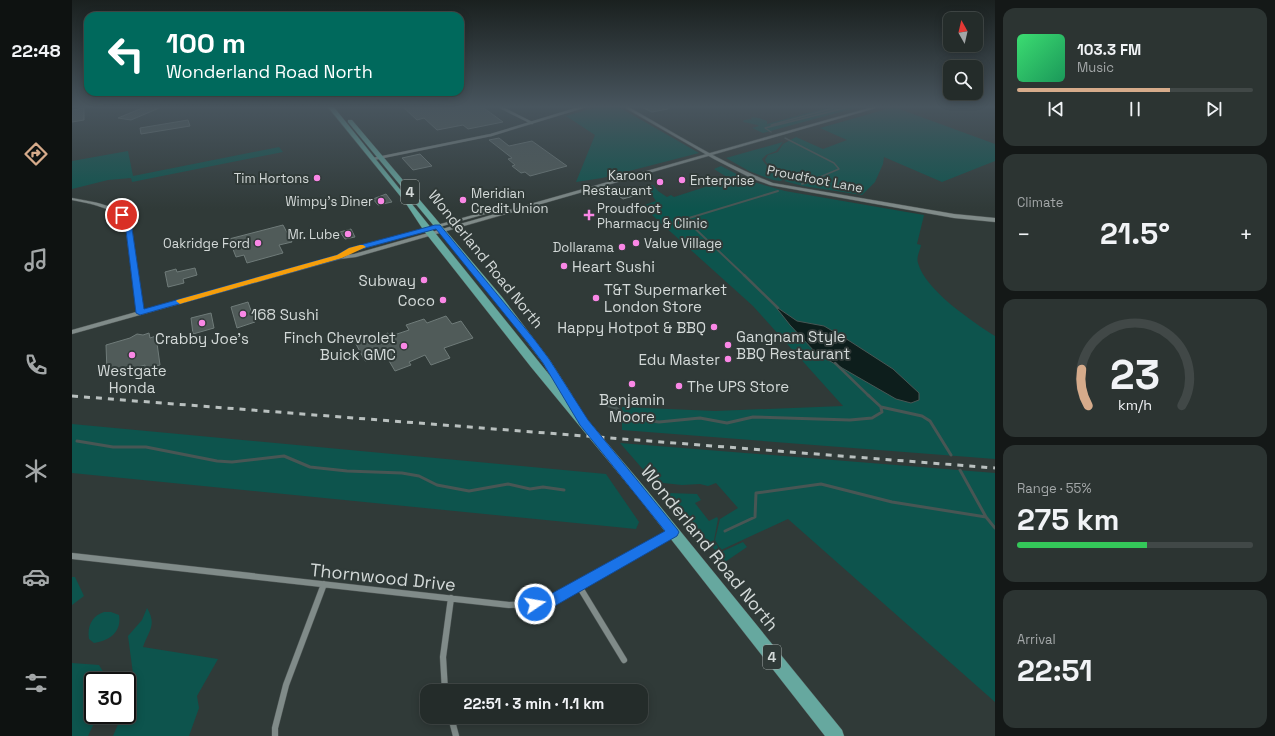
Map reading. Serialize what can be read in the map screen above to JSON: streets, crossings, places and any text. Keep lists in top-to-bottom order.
{
  "streets": {
    "main road": ["4", "Wonderland Road North"],
    "street": ["Proudfoot Lane", "Thornwood Drive"]
  },
  "crossings": [
    ["Wonderland Road North", "Thornwood Drive"]
  ],
  "places": {
    "other": [
      "Tim Hortons",
      "Enterprise",
      "Karoon Restaurant",
      "Meridian Credit Union",
      "Wimpy's Diner",
      "Mr. Lube",
      "Oakridge Ford",
      "Value Village",
      "Dollarama",
      "Heart Sushi",
      "Subway",
      "T&T Supermarket London Store",
      "Coco",
      "168 Sushi",
      "Crabby Joe's",
      "Happy Hotpot & BBQ",
      "Gangnam Style BBQ Restaurant",
      "Finch Chevrolet Buick GMC",
      "Westgate Honda",
      "Edu Master",
      "Benjamin Moore",
      "The UPS Store"
    ],
    "health": ["Proudfoot Pharmacy & Clinic"]
  },
  "north": "top",
  "page": {
    "tabs": "22:48",
    "turn": ["100 m", "Wonderland Road North"],
    "song": ["103.3 FM", "Music"],
    "tile": [
      "Climate",
      ["Range · 55%", "275 km"],
      ["Arrival", "22:51"]
    ],
    "heat": ["−", "21.5°", "+"],
    "limit": "30",
    "trip": "22:51 · 3 min · 1.1 km",
    "gauge": ["23", "km/h"]
  }
}
